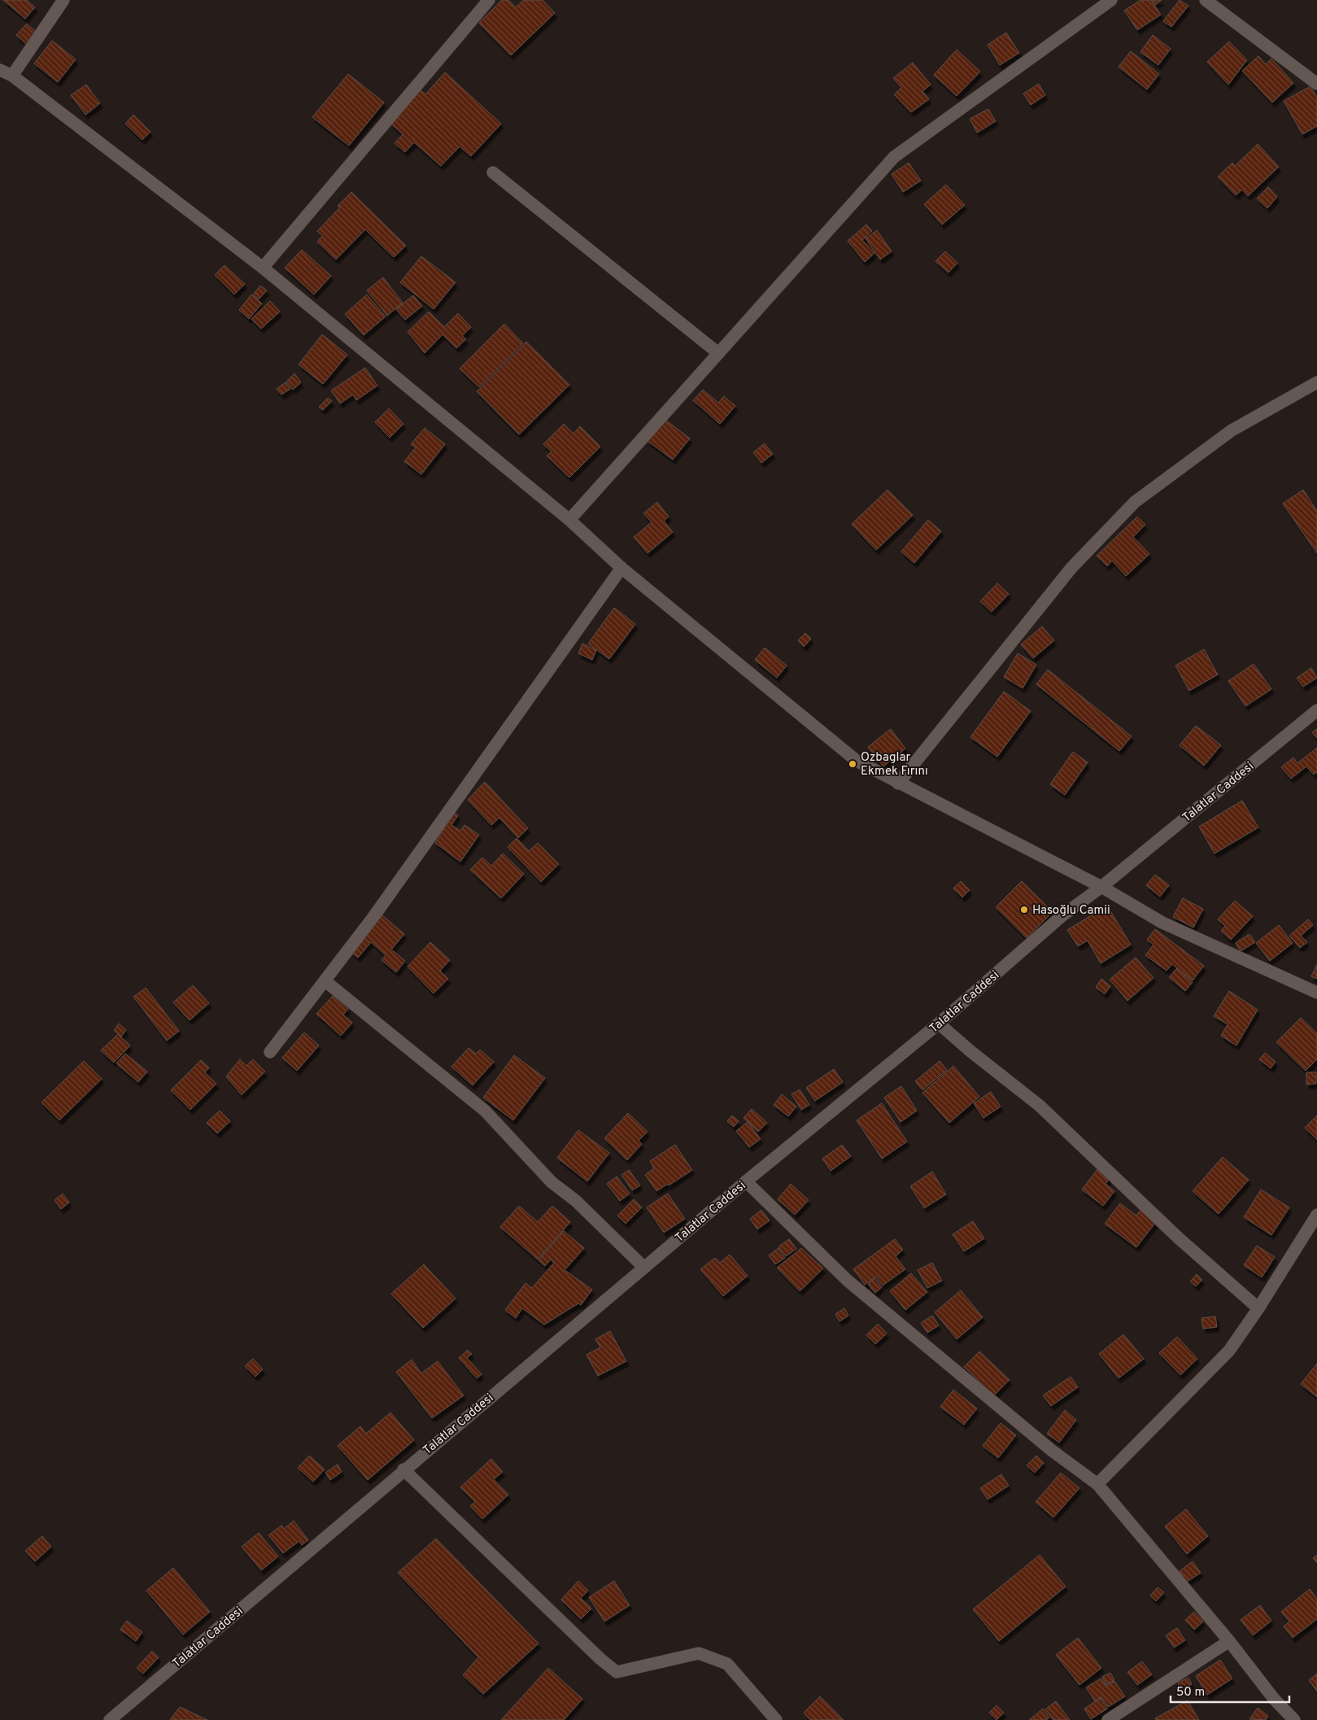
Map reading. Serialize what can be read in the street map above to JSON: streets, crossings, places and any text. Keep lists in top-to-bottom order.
{
  "streets": {
    "street": ["Talatlar Caddesi"]
  },
  "places": ["Ozbaglar Ekmek Fırını", "Hasoğlu Camii"],
  "scale_bar": "50 m"
}
